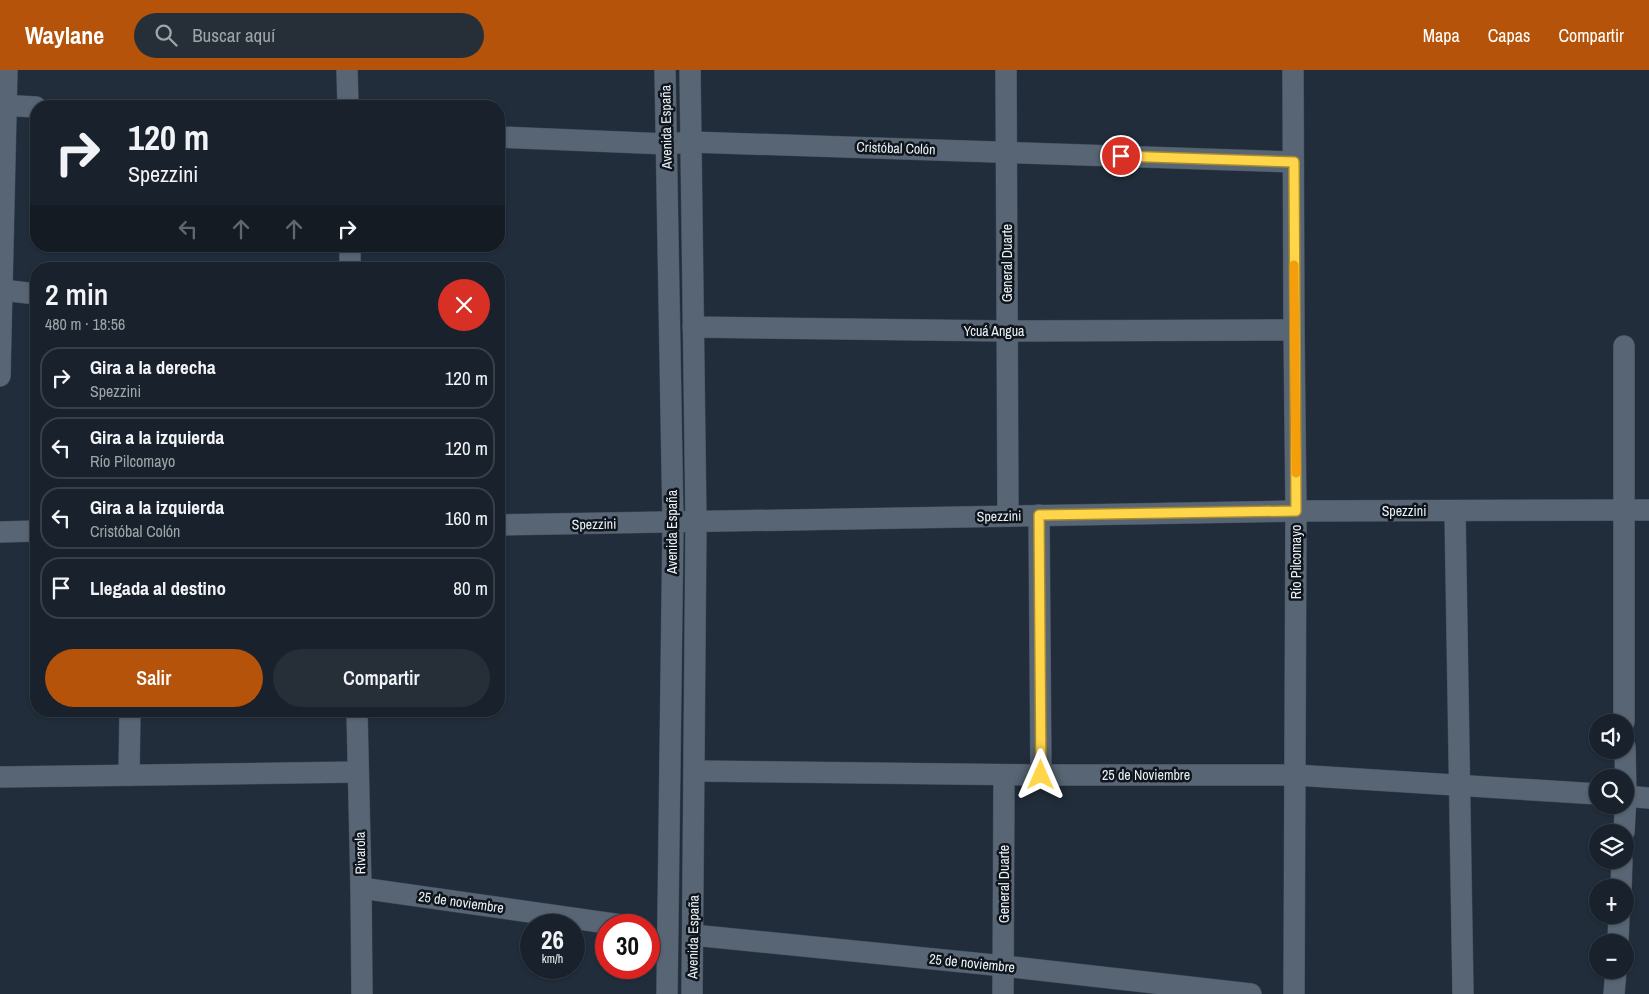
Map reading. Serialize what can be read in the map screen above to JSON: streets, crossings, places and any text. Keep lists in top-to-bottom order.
{
  "streets": {
    "street": [
      "Avenida España",
      "Cristóbal Colón",
      "General Duarte",
      "Ycuá Angua",
      "Spezzini",
      "Río Pilcomayo",
      "25 de Noviembre",
      "Rivarola",
      "25 de noviembre"
    ]
  },
  "crossings": [
    ["Avenida España", "Cristóbal Colón"],
    ["Avenida España", "Ycuá Angua"],
    ["Avenida España", "Spezzini"],
    ["Avenida España", "25 de Noviembre"],
    ["Avenida España", "25 de noviembre"],
    ["Cristóbal Colón", "General Duarte"],
    ["Cristóbal Colón", "Río Pilcomayo"],
    ["General Duarte", "Ycuá Angua"],
    ["General Duarte", "Spezzini"],
    ["General Duarte", "25 de Noviembre"],
    ["General Duarte", "25 de noviembre"],
    ["Ycuá Angua", "Río Pilcomayo"],
    ["Spezzini", "Río Pilcomayo"],
    ["Río Pilcomayo", "25 de Noviembre"],
    ["Rivarola", "25 de noviembre"]
  ],
  "page": {
    "header": "Waylane",
    "search": "Buscar aquí",
    "nav": ["Mapa", "Capas", "Compartir"],
    "turn": ["120 m", "Spezzini"],
    "heading": ["2 min", "480 m · 18:56"],
    "list": [
      {
        "name": "Gira a la derecha",
        "note": "Spezzini",
        "value": "120 m"
      },
      {
        "name": "Gira a la izquierda",
        "note": "Río Pilcomayo",
        "value": "120 m"
      },
      {
        "name": "Gira a la izquierda",
        "note": "Cristóbal Colón",
        "value": "160 m"
      },
      {
        "name": "Llegada al destino",
        "value": "80 m"
      }
    ],
    "buttons": ["Salir", "Compartir"],
    "map_buttons": ["+", "−"],
    "speed": "26 km/h",
    "limit": "30"
  }
}
